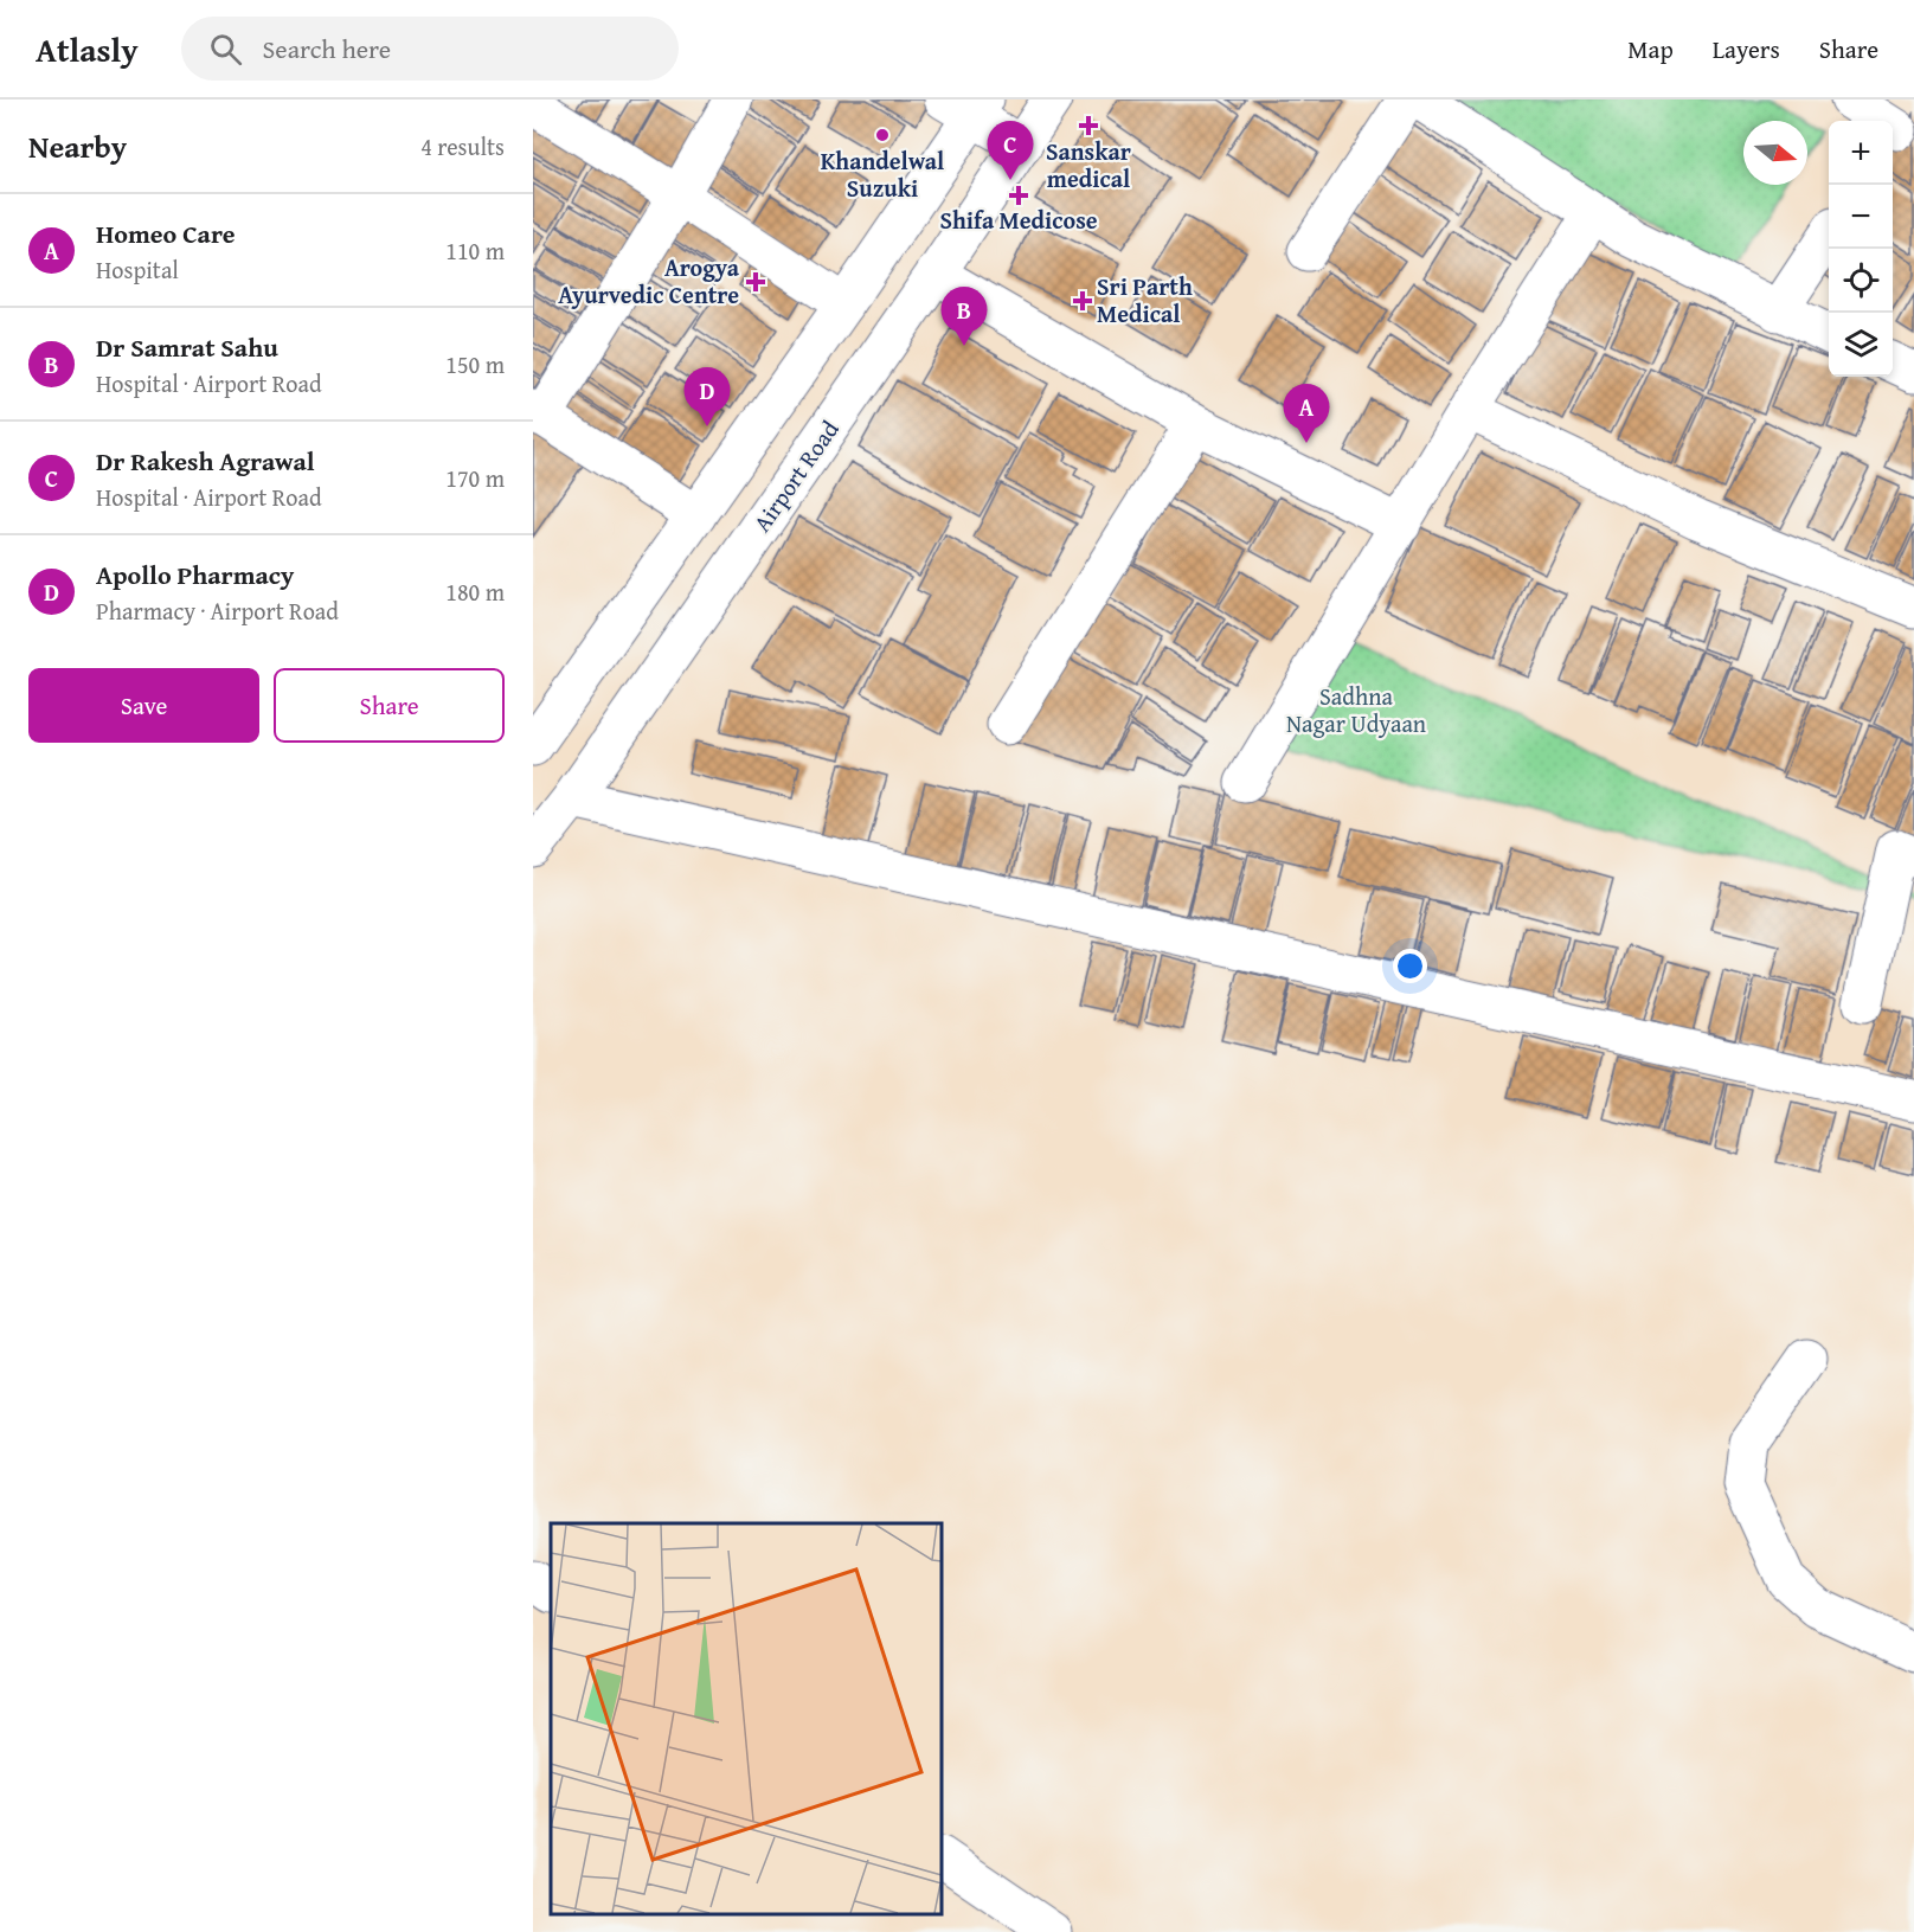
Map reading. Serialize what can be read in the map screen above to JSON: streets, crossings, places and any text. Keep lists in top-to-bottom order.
{
  "streets": {
    "street": ["Airport Road"]
  },
  "parks": ["Sadhna Nagar Udyaan"],
  "places": {
    "health": [
      "Sanskar medical",
      "Shifa Medicose",
      "Arogya Ayurvedic Centre",
      "Sri Parth Medical"
    ],
    "other": ["Khandelwal Suzuki"]
  },
  "north": "right",
  "page": {
    "header": "Atlasly",
    "search": "Search here",
    "nav": ["Map", "Layers", "Share"],
    "heading": ["Nearby", "4 results"],
    "map_buttons": ["+", "−"],
    "pins": [
      "C",
      "B",
      "D",
      "A"
    ],
    "list": [
      {
        "mark": "A",
        "name": "Homeo Care",
        "note": "Hospital",
        "value": "110 m"
      },
      {
        "mark": "B",
        "name": "Dr Samrat Sahu",
        "note": "Hospital · Airport Road",
        "value": "150 m"
      },
      {
        "mark": "C",
        "name": "Dr Rakesh Agrawal",
        "note": "Hospital · Airport Road",
        "value": "170 m"
      },
      {
        "mark": "D",
        "name": "Apollo Pharmacy",
        "note": "Pharmacy · Airport Road",
        "value": "180 m"
      }
    ],
    "buttons": ["Save", "Share"]
  }
}
